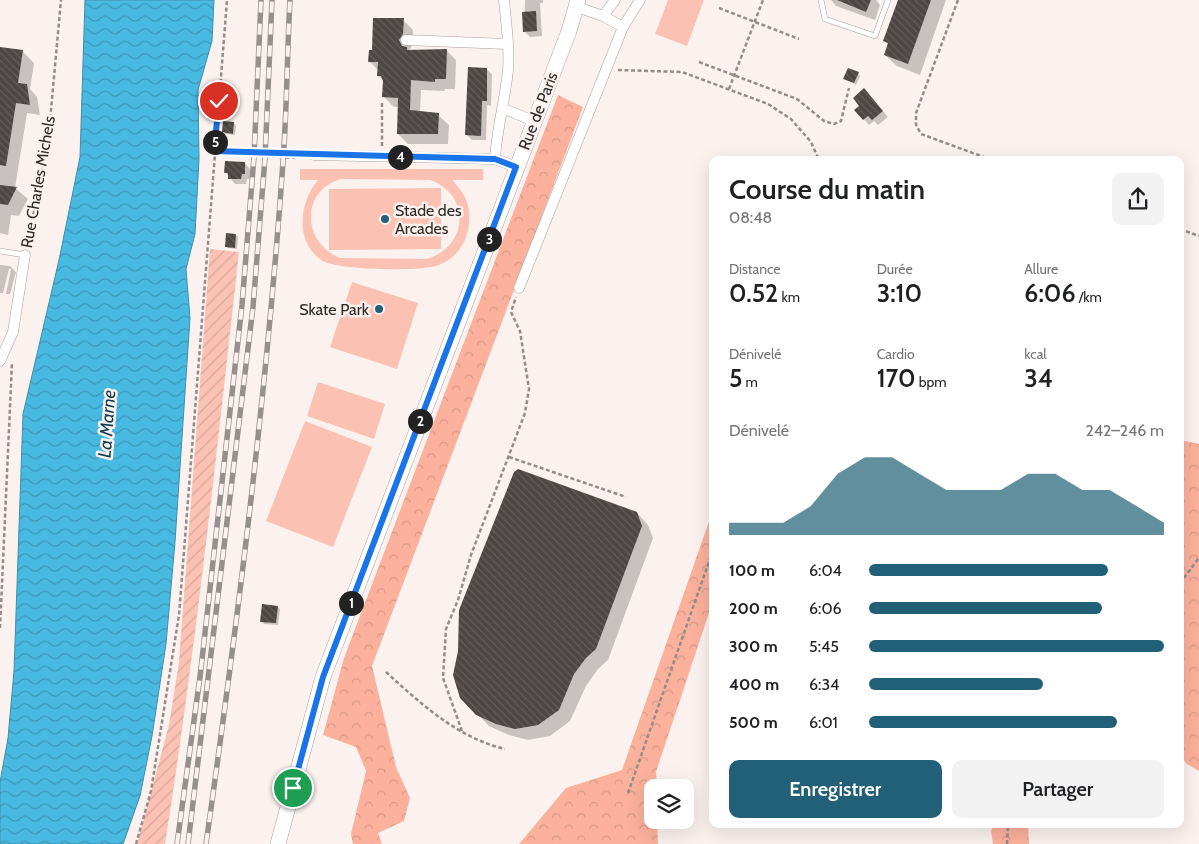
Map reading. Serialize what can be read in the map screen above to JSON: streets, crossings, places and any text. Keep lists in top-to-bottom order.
{
  "streets": {
    "main road": ["Rue de Paris"],
    "street": ["Rue Charles Michels"]
  },
  "water": ["La Marne"],
  "places": ["Stade des Arcades", "Skate Park"],
  "page": {
    "pins": [
      "5",
      "4",
      "3",
      "2",
      "1"
    ],
    "heading": ["Course du matin", "08:48"],
    "stats": [
      ["Distance", "0.52 km"],
      ["Durée", "3:10"],
      ["Allure", "6:06 /km"],
      ["Dénivelé", "5 m"],
      ["Cardio", "170 bpm"],
      ["kcal", "34"]
    ],
    "chart": ["Dénivelé", "242–246 m"],
    "list": [
      {
        "name": "100 m",
        "note": "6:04"
      },
      {
        "name": "200 m",
        "note": "6:06"
      },
      {
        "name": "300 m",
        "note": "5:45"
      },
      {
        "name": "400 m",
        "note": "6:34"
      },
      {
        "name": "500 m",
        "note": "6:01"
      }
    ],
    "buttons": ["Enregistrer", "Partager"]
  }
}
